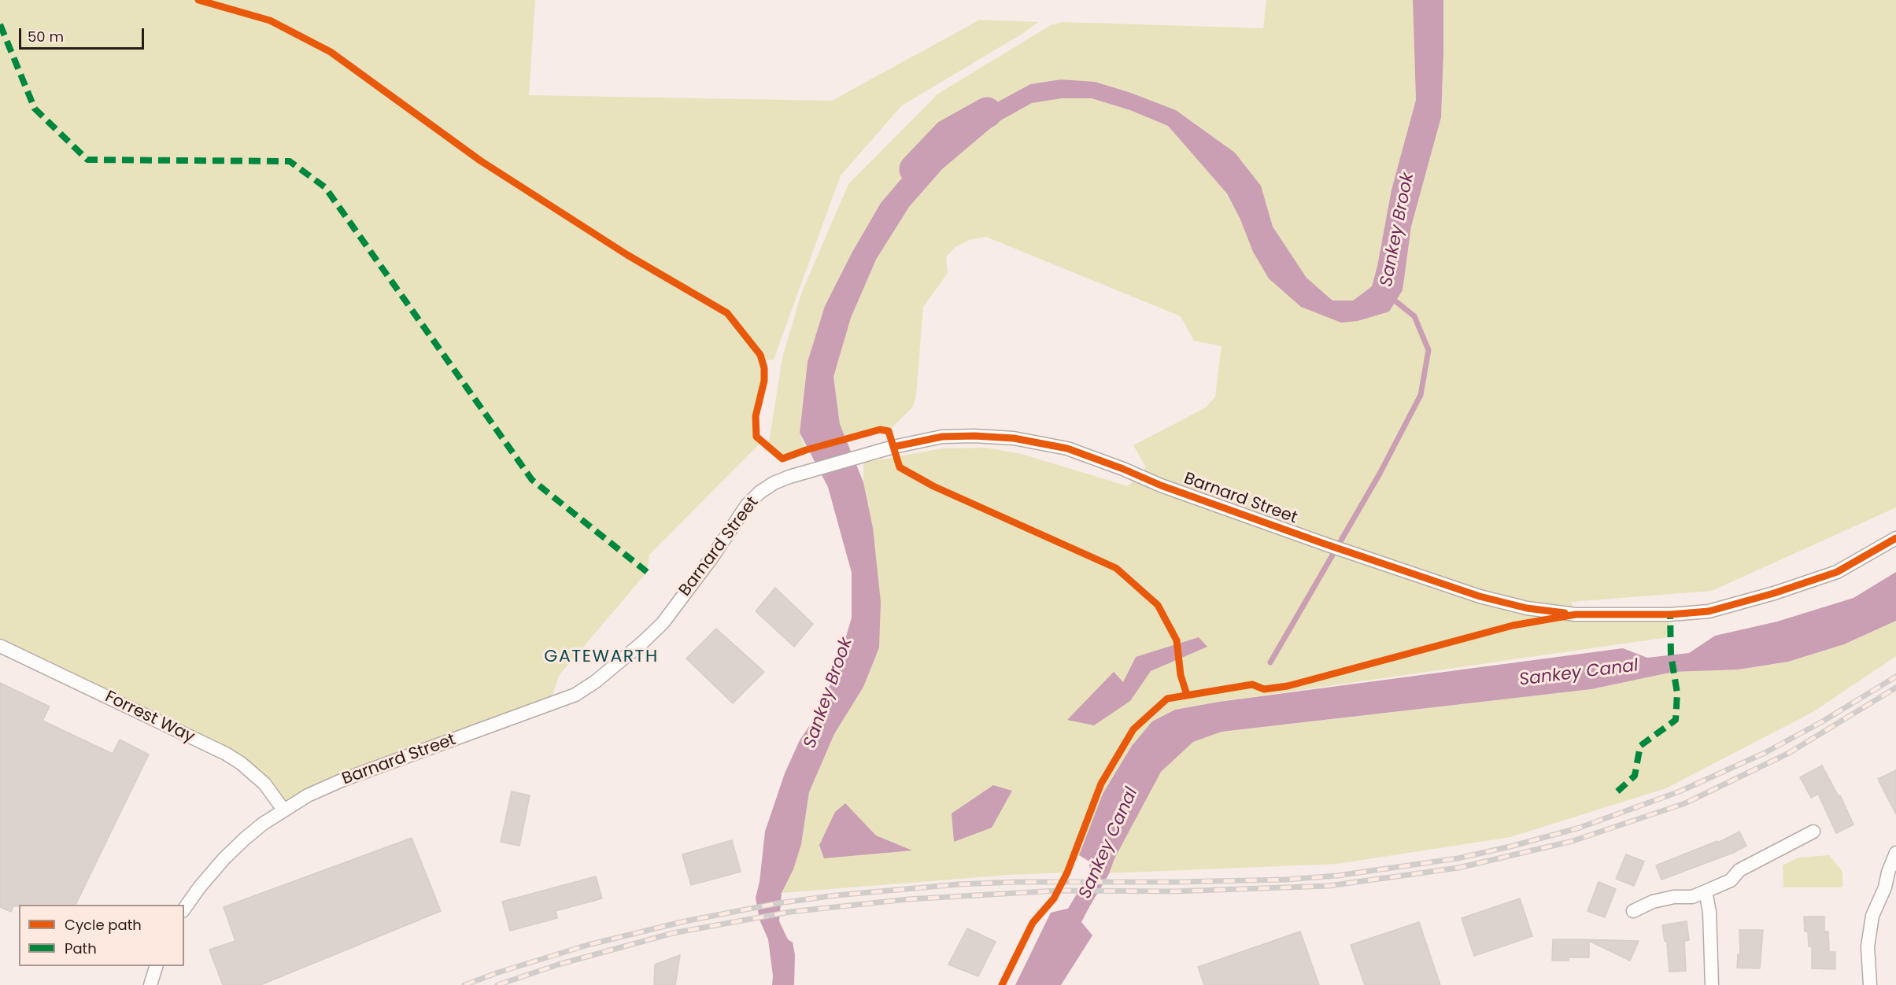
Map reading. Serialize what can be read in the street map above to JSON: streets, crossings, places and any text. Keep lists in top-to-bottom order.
{
  "streets": {
    "street": ["Barnard Street", "Forrest Way"]
  },
  "crossings": [
    ["Barnard Street", "Forrest Way"]
  ],
  "districts": ["GATEWARTH"],
  "water": ["Sankey Brook", "Sankey Canal"],
  "legend": ["Cycle path", "Path"],
  "scale_bar": "50 m"
}
